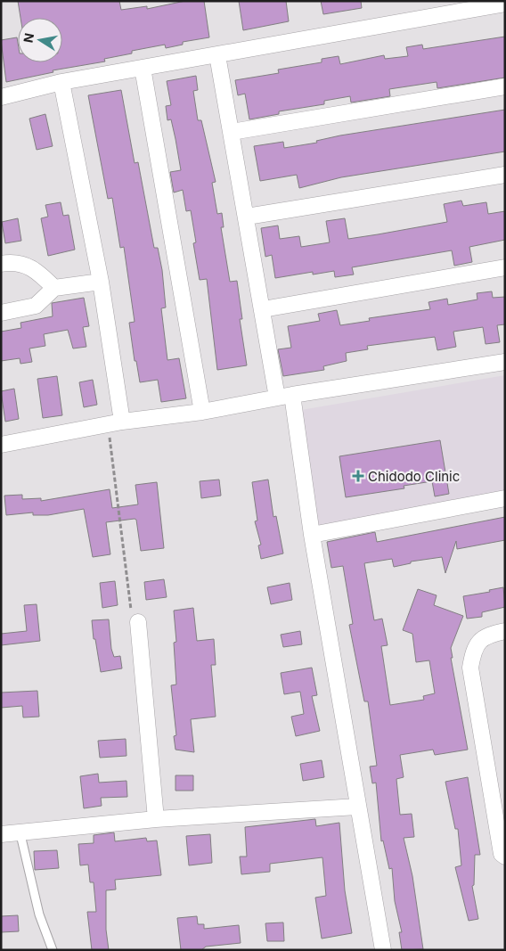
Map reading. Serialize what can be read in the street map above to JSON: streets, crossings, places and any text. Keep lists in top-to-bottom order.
{
  "places": {
    "health": ["Chidodo Clinic"]
  },
  "north": "left"
}
